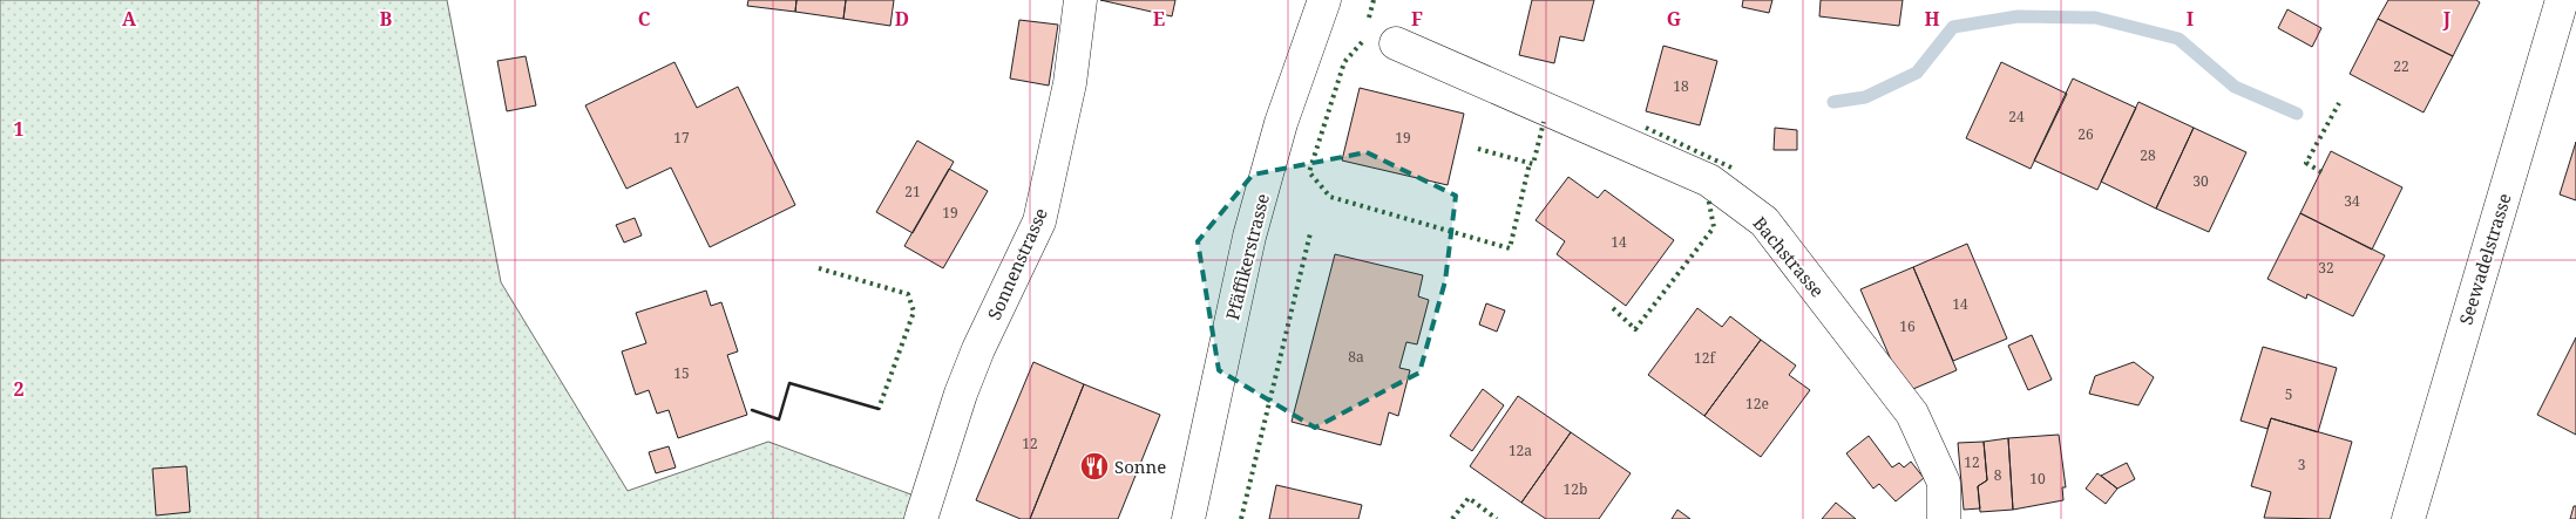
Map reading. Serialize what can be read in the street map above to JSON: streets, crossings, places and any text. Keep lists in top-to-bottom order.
{
  "streets": {
    "street": [
      "Pfäffikerstrasse",
      "Bachstrasse",
      "Seewadelstrasse",
      "Sonnenstrasse"
    ]
  },
  "places": {
    "restaurant": ["Sonne"]
  },
  "house_numbers": [
    "22",
    "18",
    "24",
    "26",
    "17",
    "19",
    "28",
    "30",
    "21",
    "34",
    "19",
    "14",
    "32",
    "14",
    "16",
    "8a",
    "12f",
    "15",
    "5",
    "12e",
    "12",
    "12a",
    "12",
    "3",
    "8",
    "10",
    "12b"
  ],
  "grid": {
    "columns": [
      "A",
      "B",
      "C",
      "D",
      "E",
      "F",
      "G",
      "H",
      "I",
      "J"
    ],
    "rows": ["1", "2"]
  }
}
